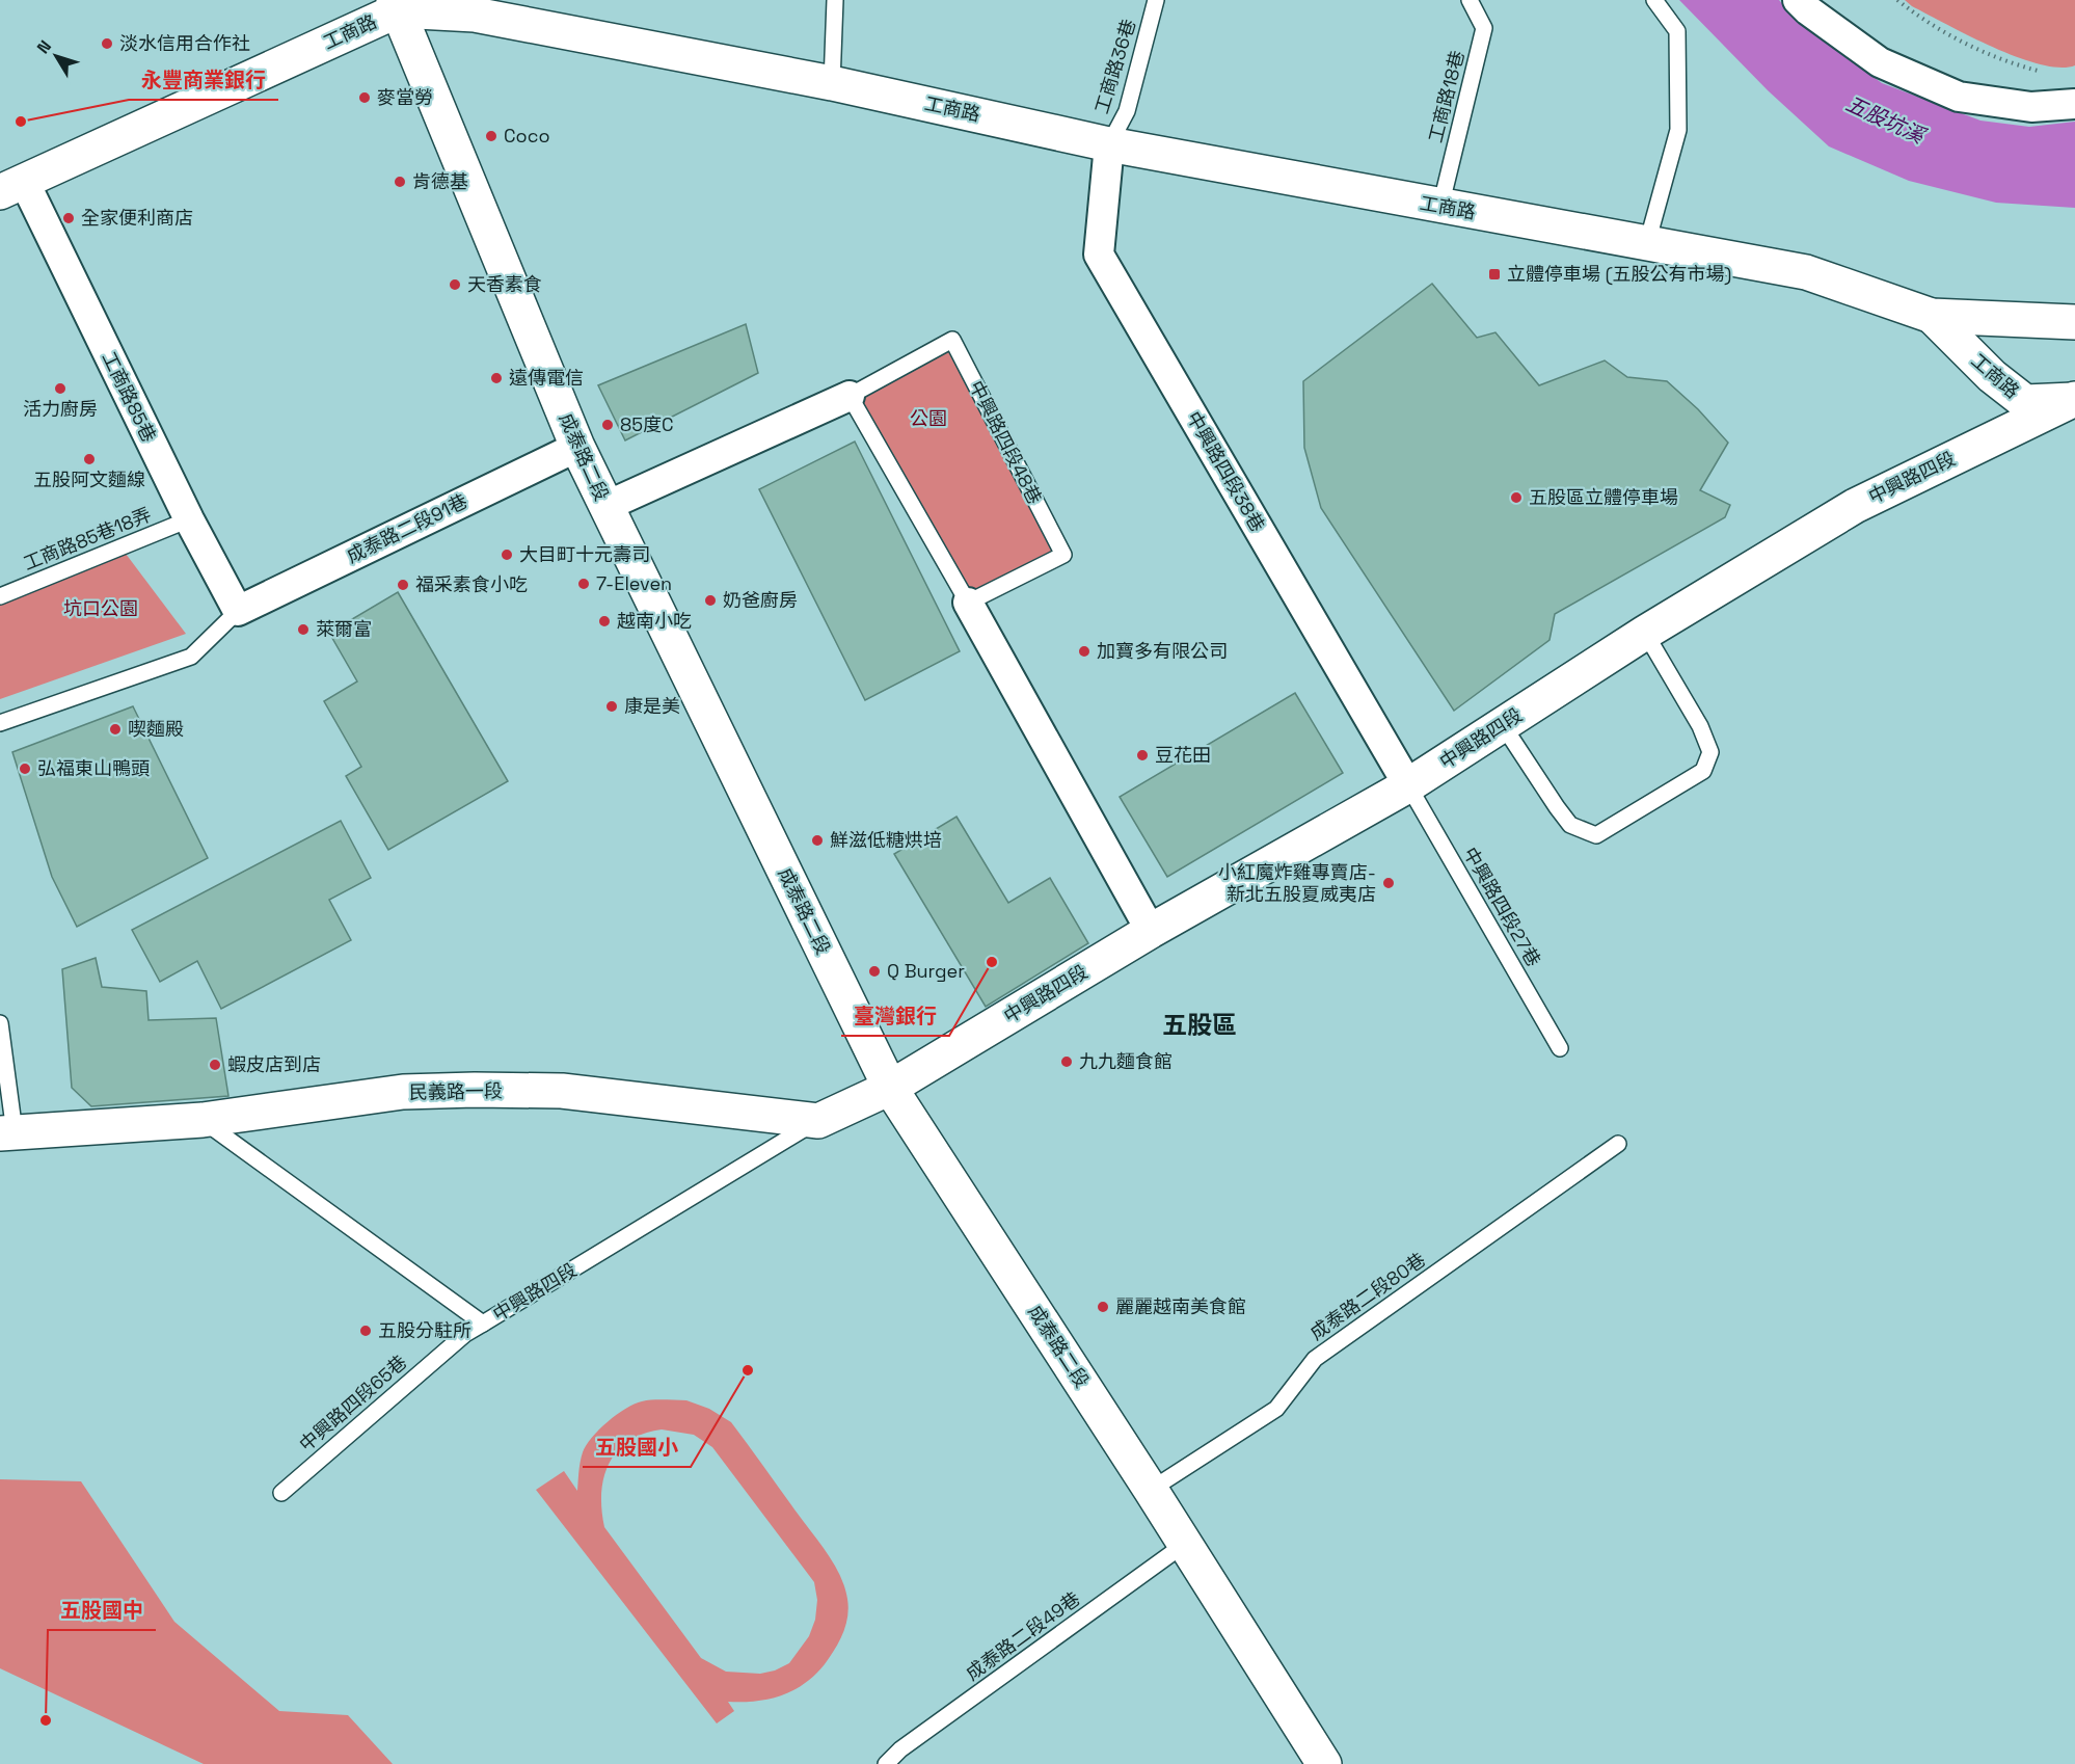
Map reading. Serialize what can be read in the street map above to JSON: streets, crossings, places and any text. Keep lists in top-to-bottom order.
{
  "streets": {
    "main road": [
      "工商路",
      "成泰路二段",
      "中興路四段",
      "民義路一段"
    ],
    "street": [
      "工商路85巷",
      "中興路四段48巷",
      "中興路四段38巷",
      "成泰路二段91巷"
    ],
    "lane": [
      "工商路36巷",
      "工商路18巷",
      "工商路85巷18弄",
      "中興路四段27巷",
      "成泰路二段80巷",
      "中興路四段65巷",
      "成泰路二段49巷"
    ]
  },
  "crossings": [
    ["工商路", "工商路36巷"],
    ["工商路", "工商路18巷"],
    ["工商路", "工商路85巷"],
    ["工商路", "成泰路二段"],
    ["工商路", "中興路四段38巷"],
    ["工商路", "中興路四段"],
    ["工商路36巷", "中興路四段38巷"],
    ["工商路85巷", "成泰路二段91巷"],
    ["工商路85巷", "工商路85巷18弄"],
    ["中興路四段48巷", "成泰路二段"],
    ["成泰路二段", "中興路四段"],
    ["成泰路二段", "成泰路二段91巷"],
    ["成泰路二段", "成泰路二段80巷"],
    ["成泰路二段", "成泰路二段49巷"],
    ["中興路四段38巷", "中興路四段"],
    ["中興路四段38巷", "中興路四段27巷"],
    ["中興路四段", "中興路四段27巷"],
    ["中興路四段", "民義路一段"],
    ["中興路四段", "中興路四段65巷"]
  ],
  "districts": ["五股區"],
  "water": ["五股坑溪"],
  "parks": ["公園", "坑口公園"],
  "places": {
    "other": [
      "淡水信用合作社",
      "麥當勞",
      "永豐商業銀行",
      "Coco",
      "肯德基",
      "全家便利商店",
      "天香素食",
      "遠傳電信",
      "活力廚房",
      "85度C",
      "五股阿文麵線",
      "五股區立體停車場",
      "大目町十元壽司",
      "7-Eleven",
      "福采素食小吃",
      "奶爸廚房",
      "越南小吃",
      "萊爾富",
      "加寶多有限公司",
      "康是美",
      "喫麵殿",
      "豆花田",
      "弘福東山鴨頭",
      "鮮滋低糖烘培",
      "小紅魔炸雞專賣店- 新北五股夏威夷店",
      "臺灣銀行",
      "Q Burger",
      "九九麵食館",
      "蝦皮店到店",
      "麗麗越南美食館",
      "五股分駐所",
      "五股國小",
      "五股國中"
    ],
    "transit": ["立體停車場 (五股公有市場)"]
  },
  "north": "top left"
}
